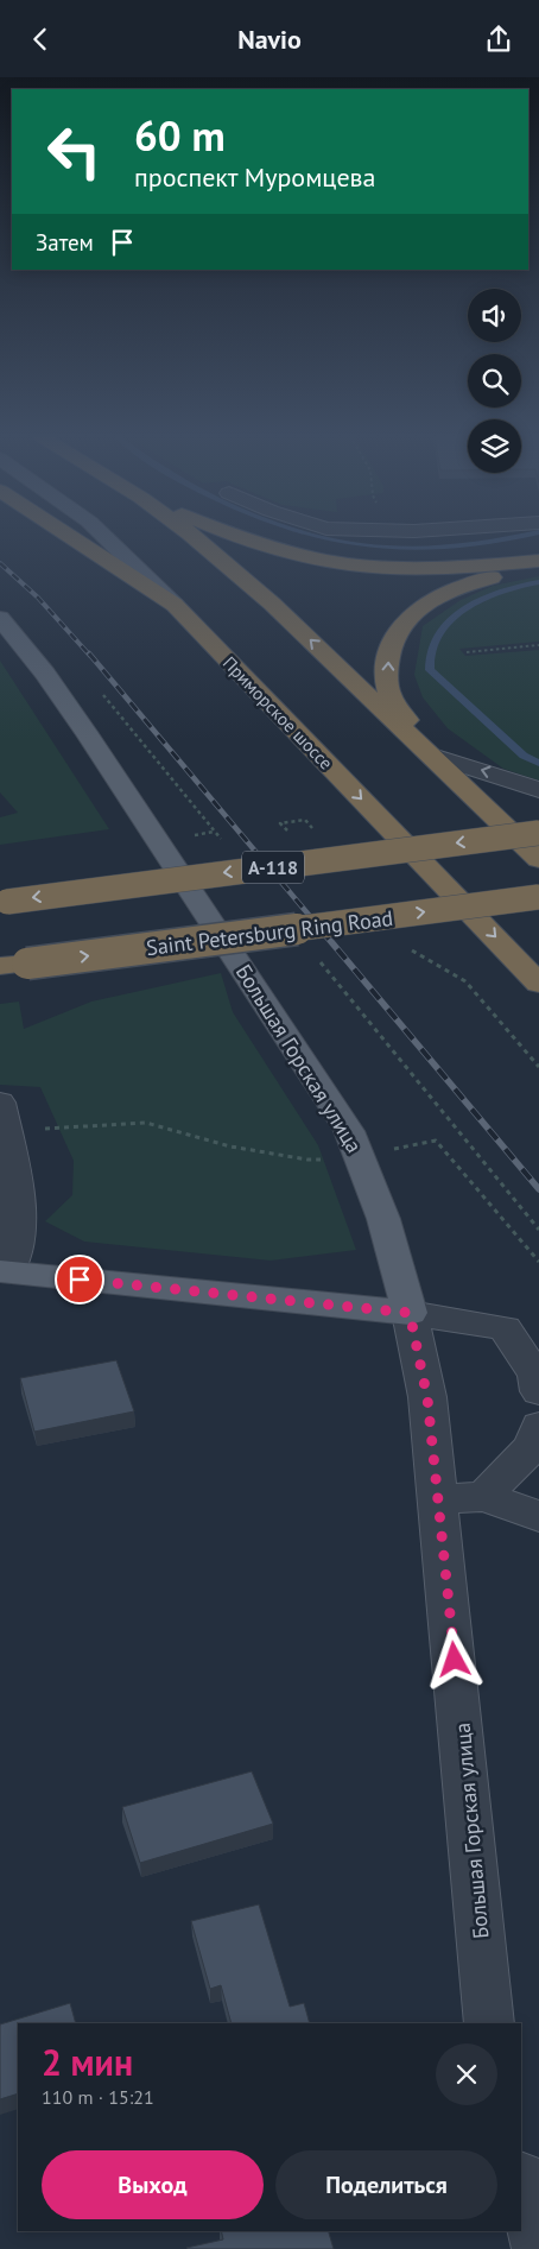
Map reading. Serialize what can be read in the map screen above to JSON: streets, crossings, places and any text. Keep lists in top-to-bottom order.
{
  "streets": {
    "highway": ["Приморское шоссе", "А-118", "Saint Petersburg Ring Road"],
    "main road": ["Большая Горская улица"]
  },
  "one_way": ["Приморское шоссе"],
  "page": {
    "header": "Navio",
    "turn": ["60 m", "проспект Муромцева"],
    "then": "Затем",
    "heading": ["2 мин", "110 m · 15:21"],
    "buttons": ["Выход", "Поделиться"]
  }
}
